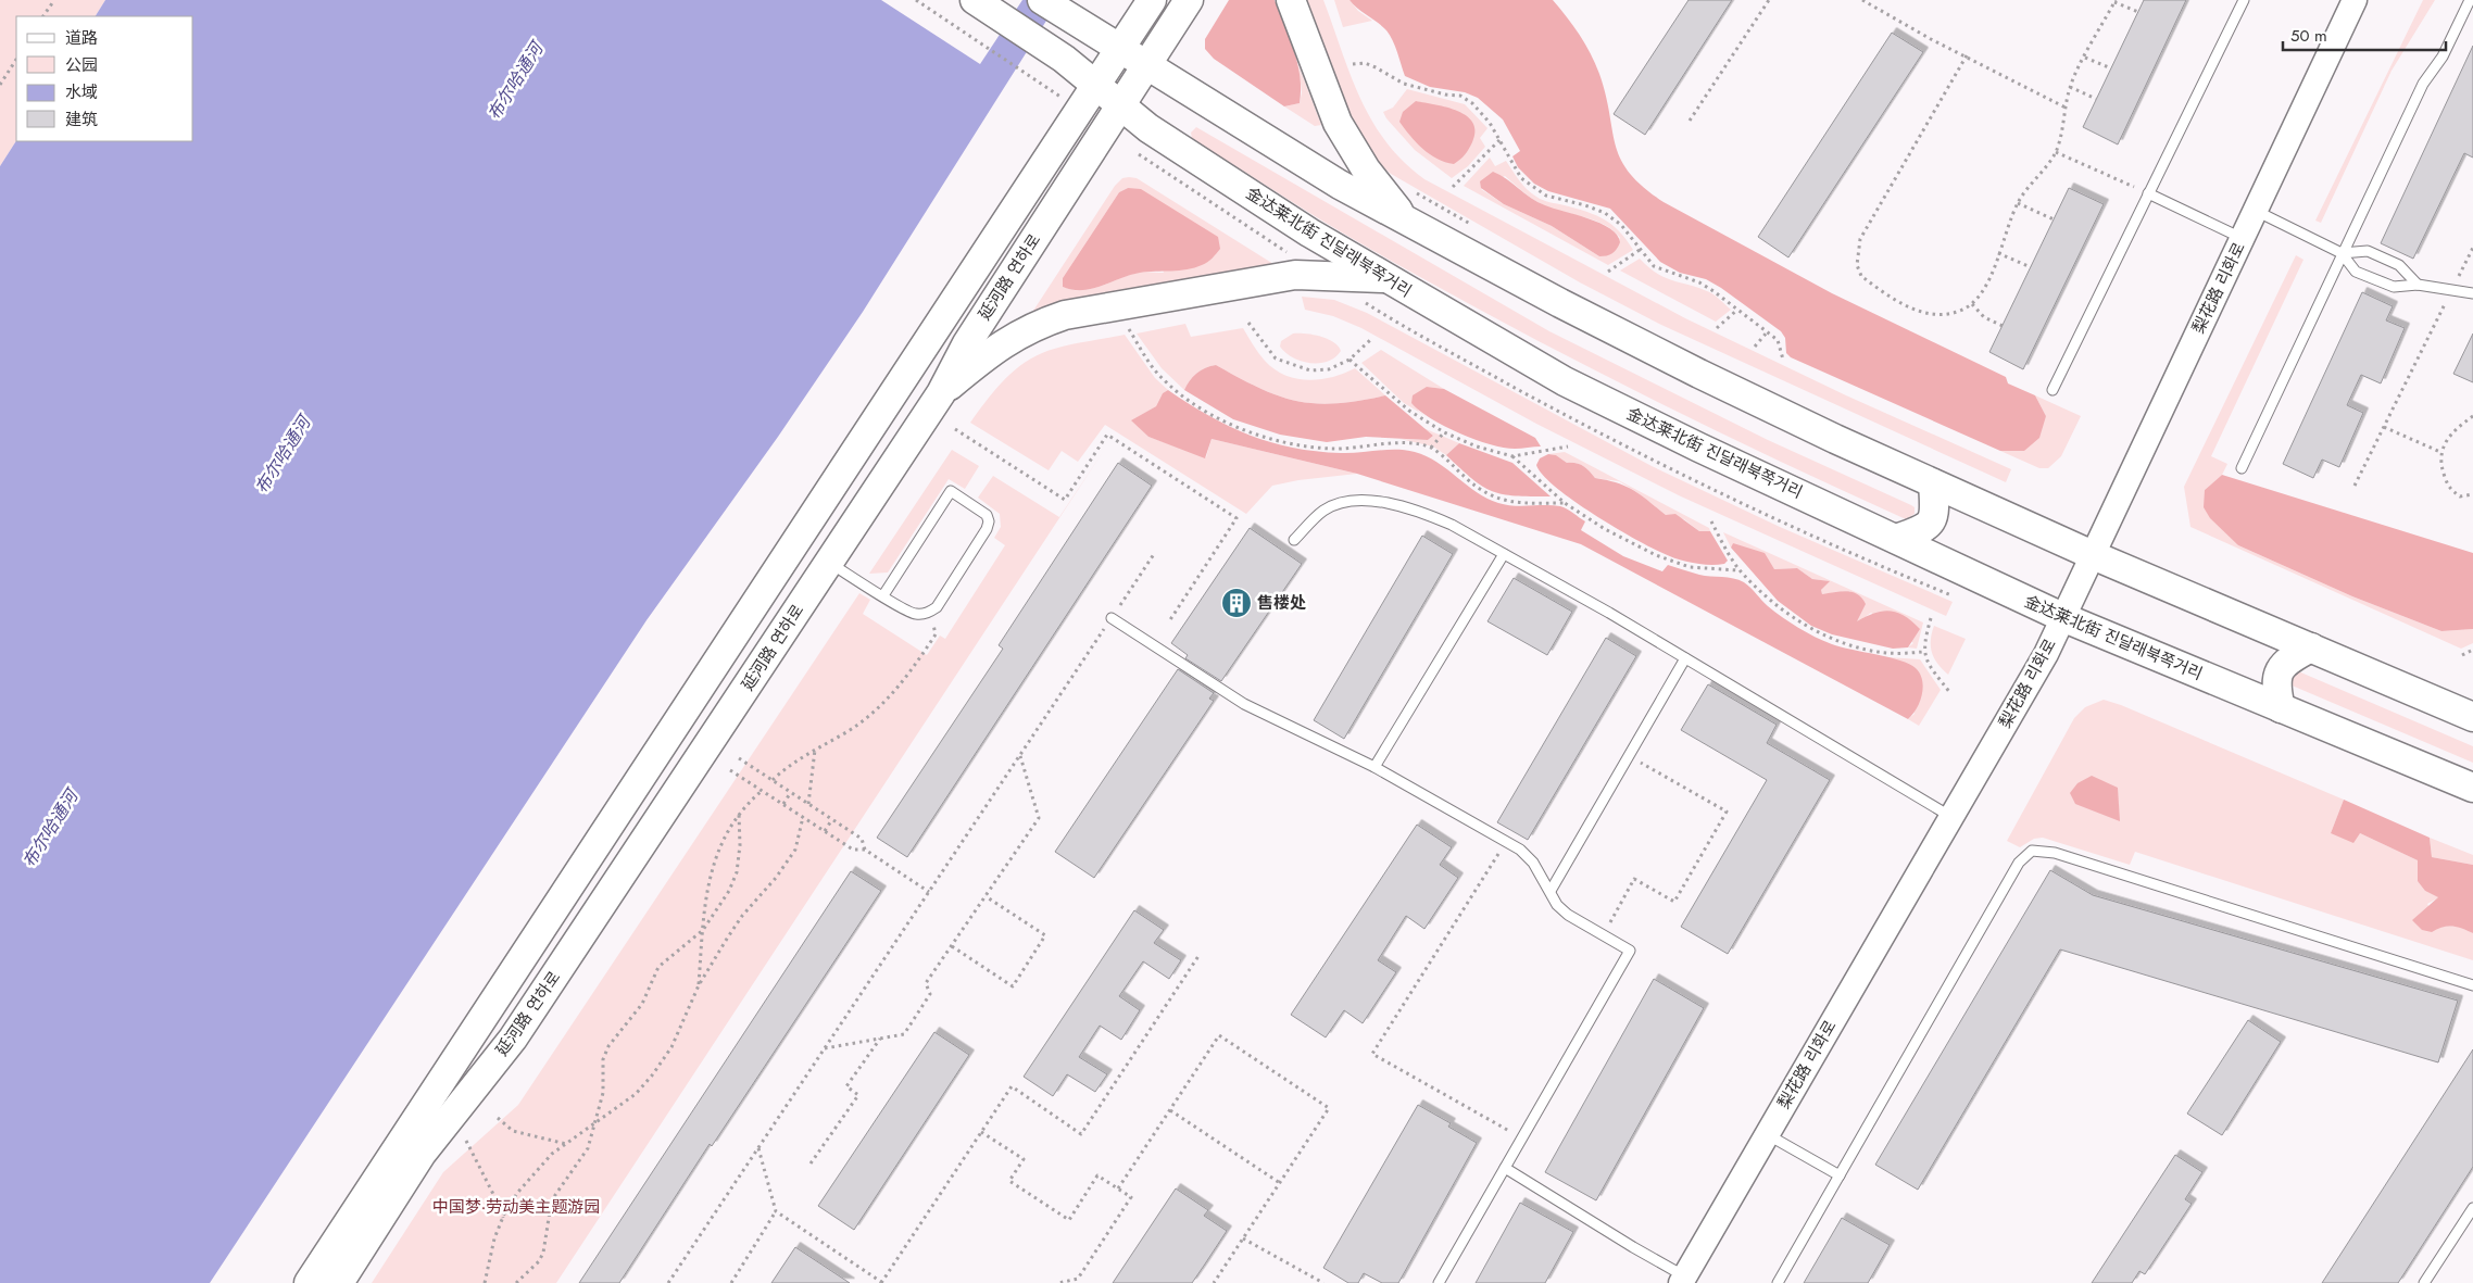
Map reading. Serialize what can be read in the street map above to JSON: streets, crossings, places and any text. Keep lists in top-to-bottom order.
{
  "streets": {
    "main road": ["金达莱北街 진달래북쪽거리", "延河路 연하로"],
    "street": ["梨花路 리화로"]
  },
  "crossings": [
    ["金达莱北街 진달래북쪽거리", "延河路 연하로"],
    ["金达莱北街 진달래북쪽거리", "梨花路 리화로"]
  ],
  "water": ["布尔哈通河"],
  "parks": ["中国梦·劳动美主题游园"],
  "places": {
    "building": ["售楼处"]
  },
  "legend": [
    "道路",
    "公园",
    "水域",
    "建筑"
  ],
  "scale_bar": "50 m"
}
